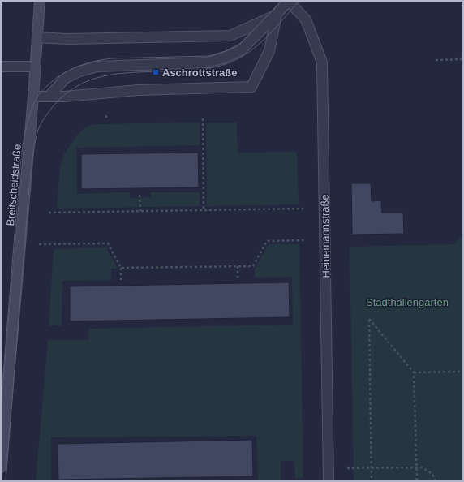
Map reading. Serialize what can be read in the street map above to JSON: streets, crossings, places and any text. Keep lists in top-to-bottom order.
{
  "streets": {
    "main road": ["Breitscheidstraße"],
    "street": ["Heinemannstraße"]
  },
  "parks": ["Stadthallengarten"],
  "places": {
    "transit": ["Aschrottstraße"]
  }
}
